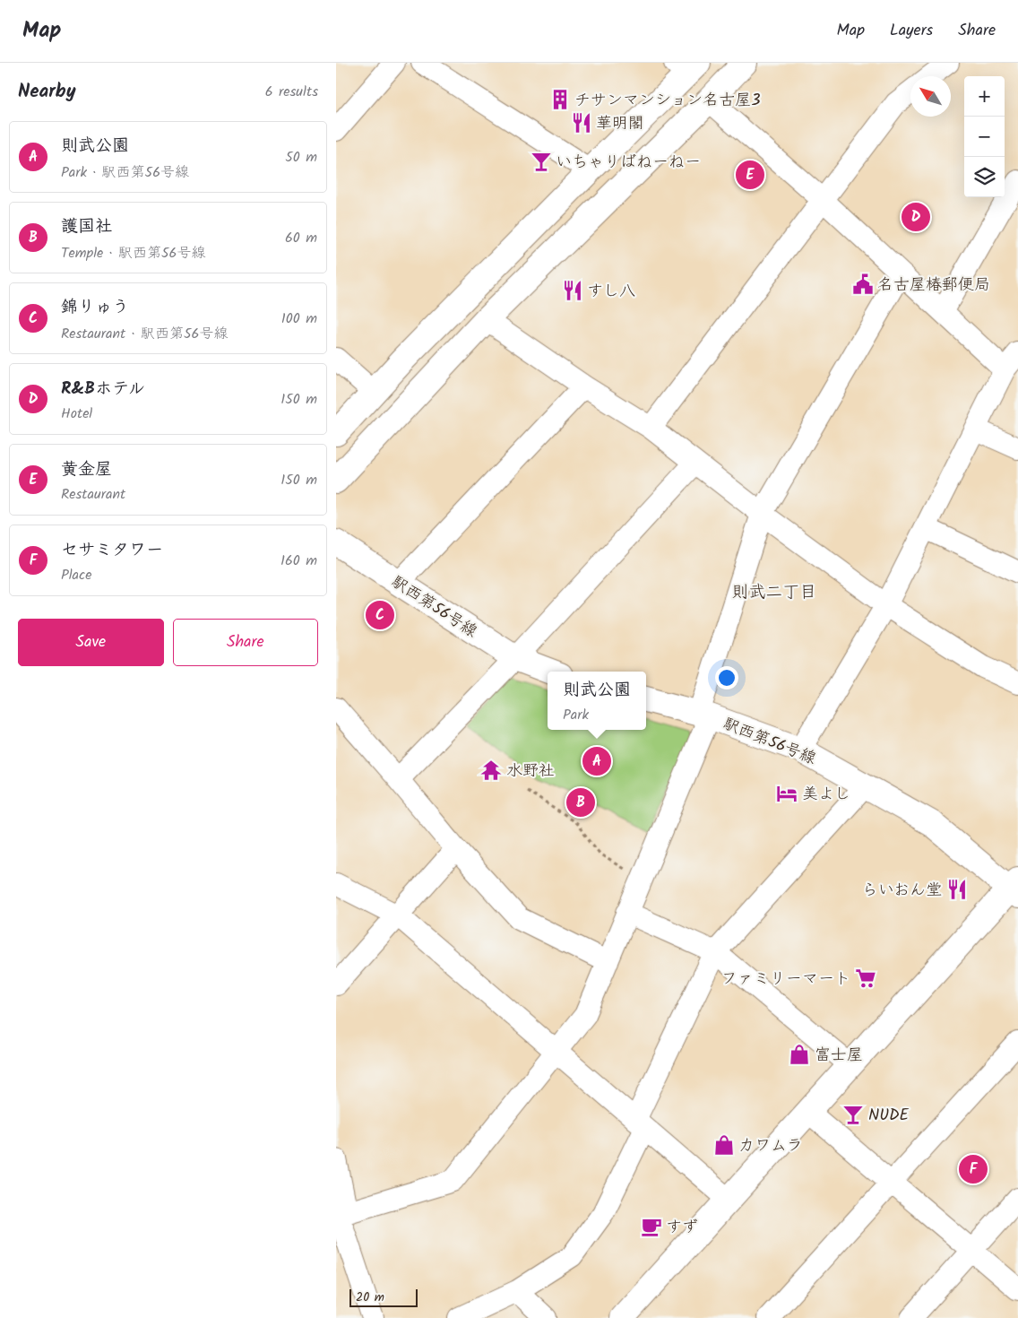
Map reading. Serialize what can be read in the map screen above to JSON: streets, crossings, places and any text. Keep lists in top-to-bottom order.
{
  "streets": {
    "street": ["駅西第56号線"]
  },
  "districts": ["則武二丁目"],
  "places": {
    "building": ["チサンマンション名古屋3"],
    "restaurant": ["華明閣", "すし八", "らいおん堂"],
    "bar": ["いちゃりばねーねー", "NUDE"],
    "public building": ["名古屋椿郵便局"],
    "temple": ["水野社"],
    "hotel": ["美よし"],
    "supermarket": ["ファミリーマート"],
    "shop": ["富士屋", "カワムラ"],
    "cafe": ["すず"]
  },
  "scale_bar": "20 m",
  "north": "top left",
  "page": {
    "header": "Map",
    "nav": ["Map", "Layers", "Share"],
    "heading": ["Nearby", "6 results"],
    "map_buttons": ["+", "−"],
    "list": [
      {
        "mark": "A",
        "name": "則武公園",
        "note": "Park · 駅西第56号線",
        "value": "50 m"
      },
      {
        "mark": "B",
        "name": "護国社",
        "note": "Temple · 駅西第56号線",
        "value": "60 m"
      },
      {
        "mark": "C",
        "name": "錦りゅう",
        "note": "Restaurant · 駅西第56号線",
        "value": "100 m"
      },
      {
        "mark": "D",
        "name": "R&Bホテル",
        "note": "Hotel",
        "value": "150 m"
      },
      {
        "mark": "E",
        "name": "黄金屋",
        "note": "Restaurant",
        "value": "150 m"
      },
      {
        "mark": "F",
        "name": "セサミタワー",
        "note": "Place",
        "value": "160 m"
      }
    ],
    "pins": [
      "E",
      "D",
      "C",
      "A",
      "B",
      "F"
    ],
    "buttons": ["Save", "Share"],
    "popup": ["則武公園", "Park"],
    "scale": "20 m"
  }
}
